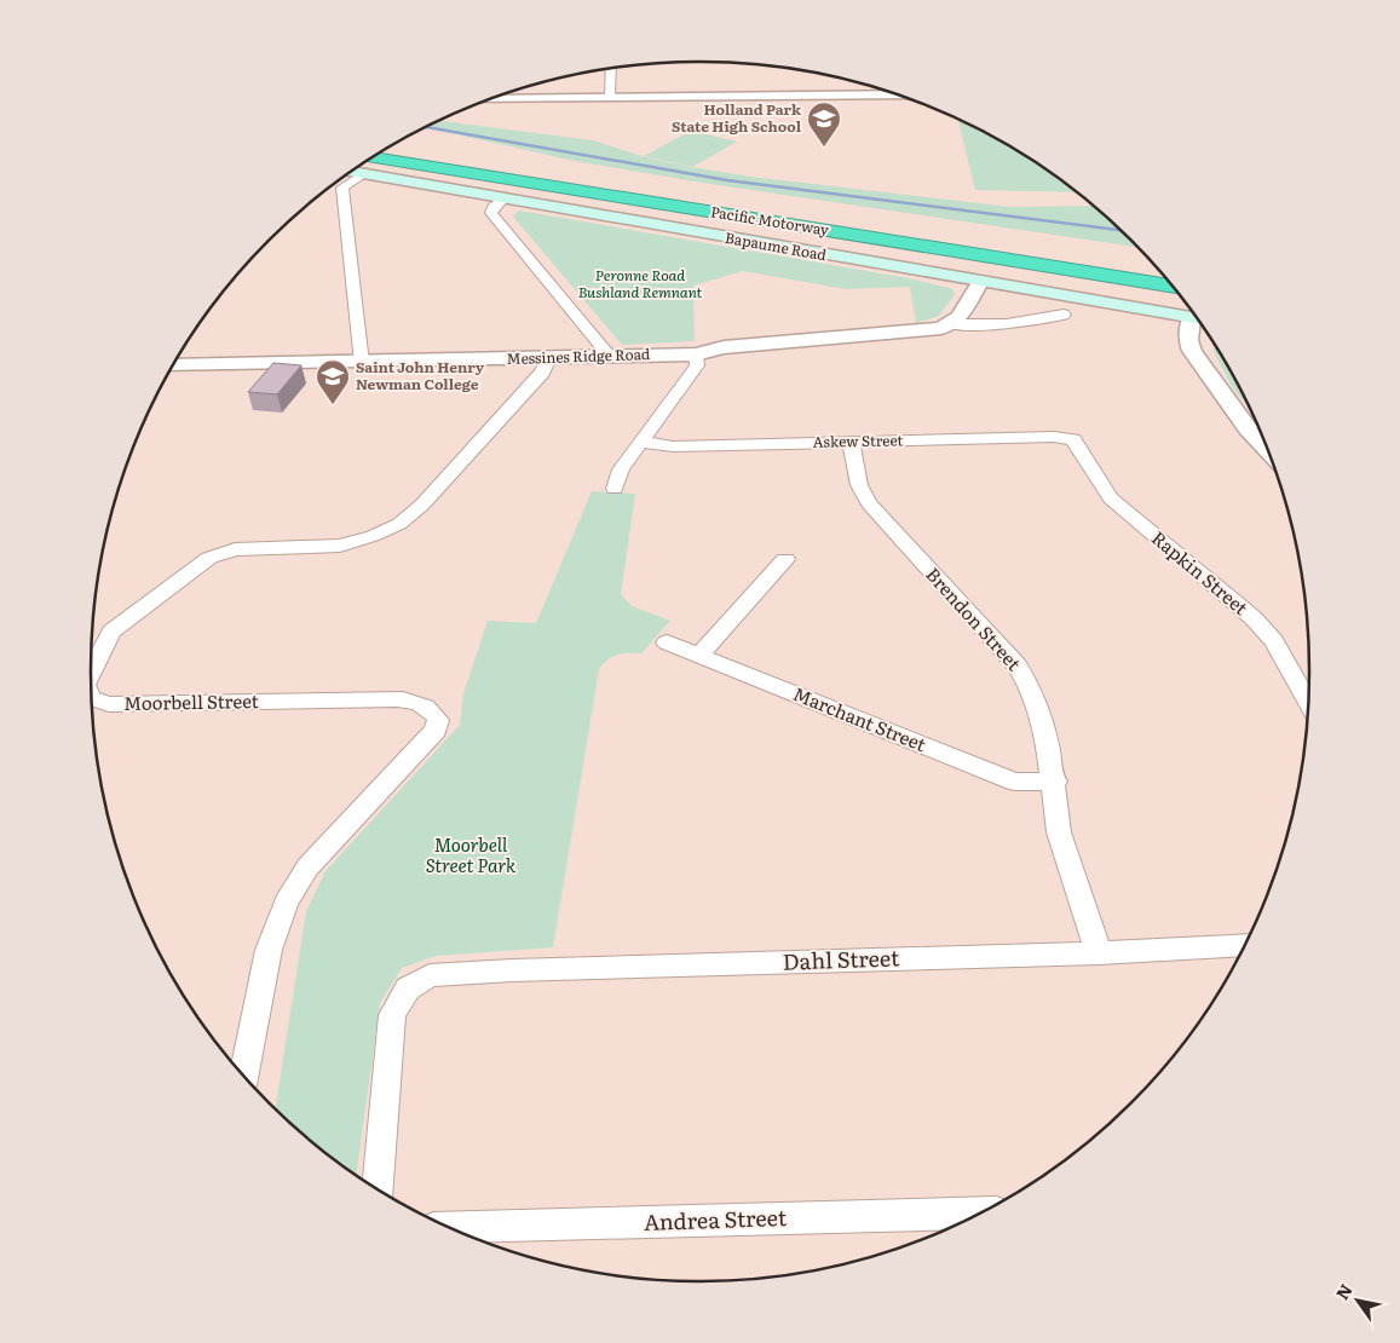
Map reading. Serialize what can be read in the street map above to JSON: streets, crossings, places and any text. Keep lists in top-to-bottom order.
{
  "streets": {
    "highway": ["Pacific Motorway"],
    "main road": ["Bapaume Road"],
    "street": [
      "Messines Ridge Road",
      "Askew Street",
      "Rapkin Street",
      "Brendon Street",
      "Moorbell Street",
      "Marchant Street",
      "Dahl Street",
      "Andrea Street"
    ]
  },
  "crossings": [
    ["Pacific Motorway", "Bapaume Road"],
    ["Messines Ridge Road", "Moorbell Street"],
    ["Askew Street", "Rapkin Street"],
    ["Askew Street", "Brendon Street"],
    ["Brendon Street", "Marchant Street"],
    ["Brendon Street", "Dahl Street"]
  ],
  "parks": ["Peronne Road Bushland Remnant", "Moorbell Street Park"],
  "places": {
    "school or university": ["Holland Park State High School", "Saint John Henry Newman College"]
  },
  "north": "top left"
}
